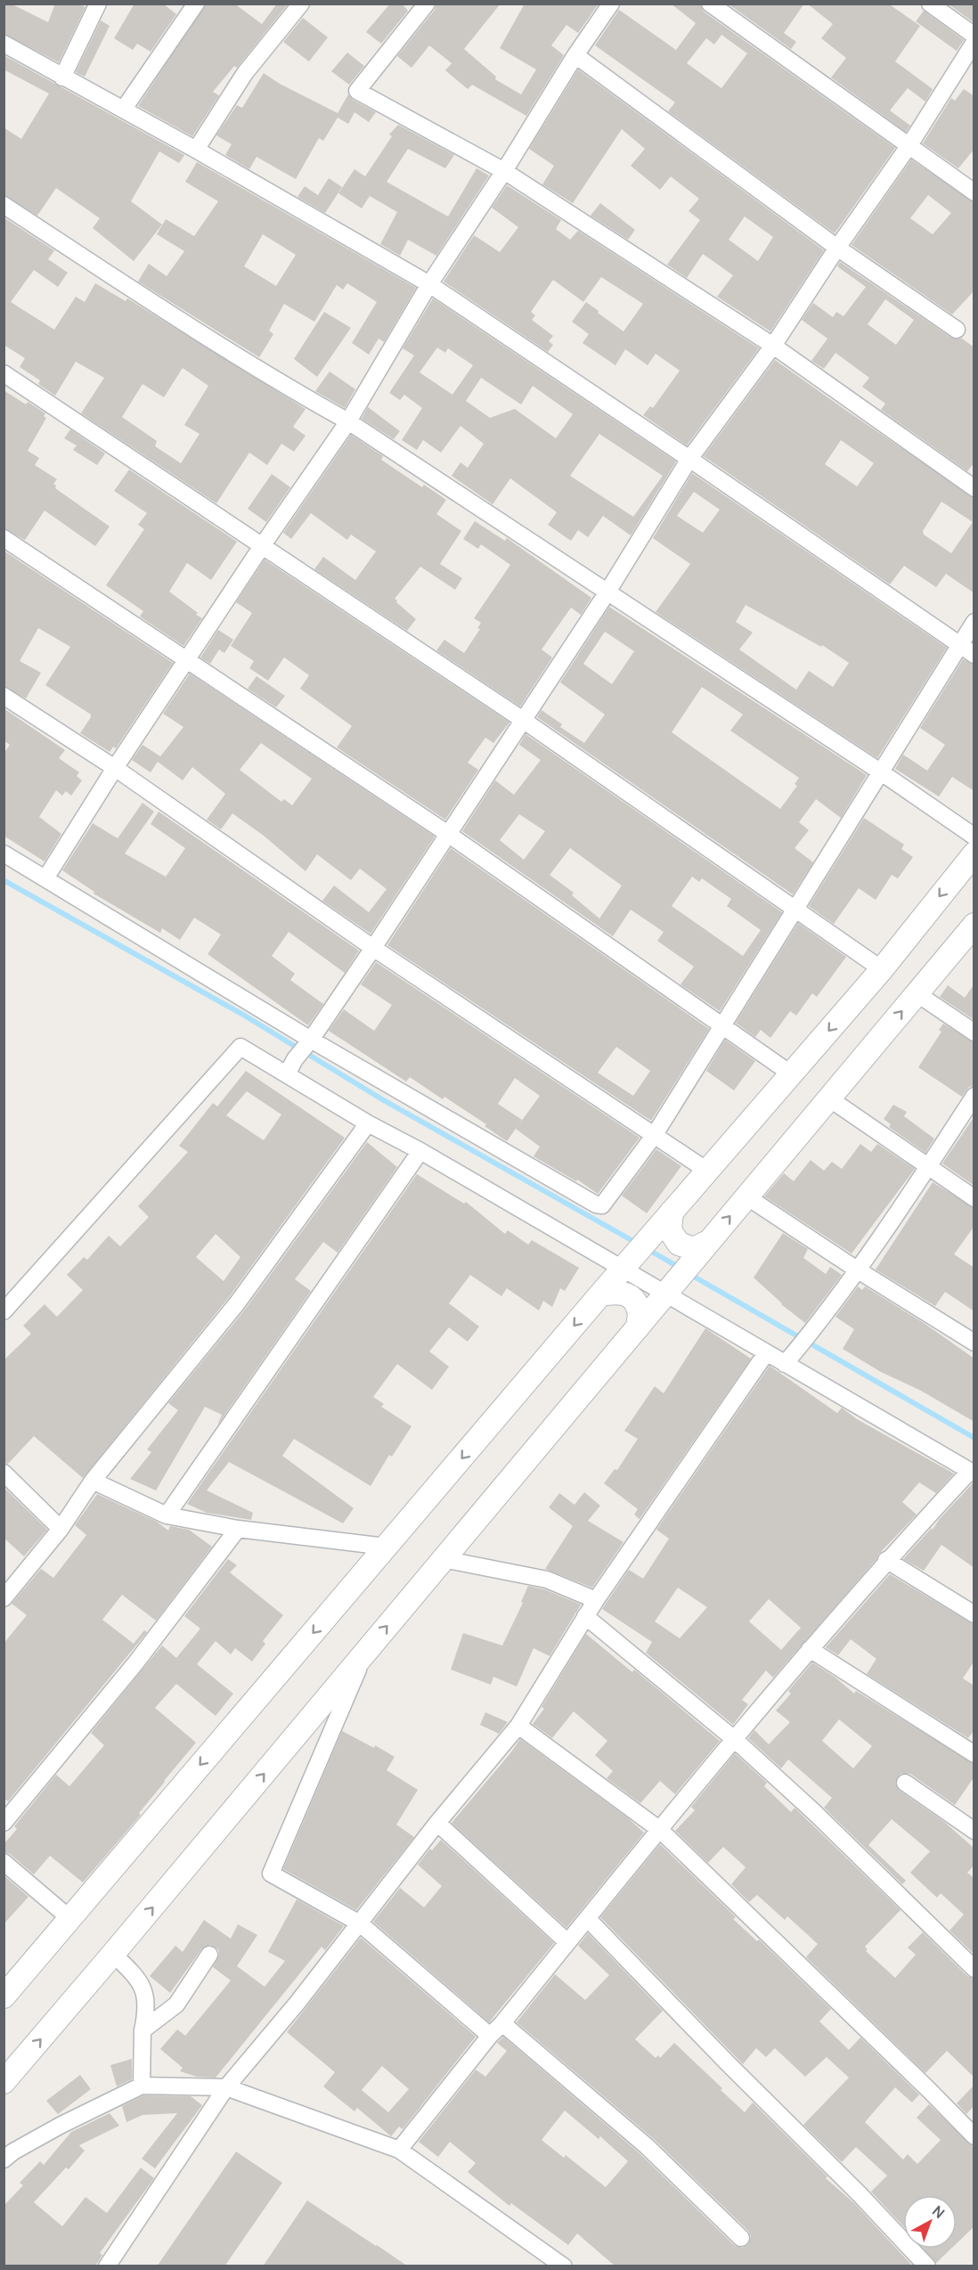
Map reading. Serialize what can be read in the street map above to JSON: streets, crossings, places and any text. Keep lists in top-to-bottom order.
{
  "north": "top right"
}
